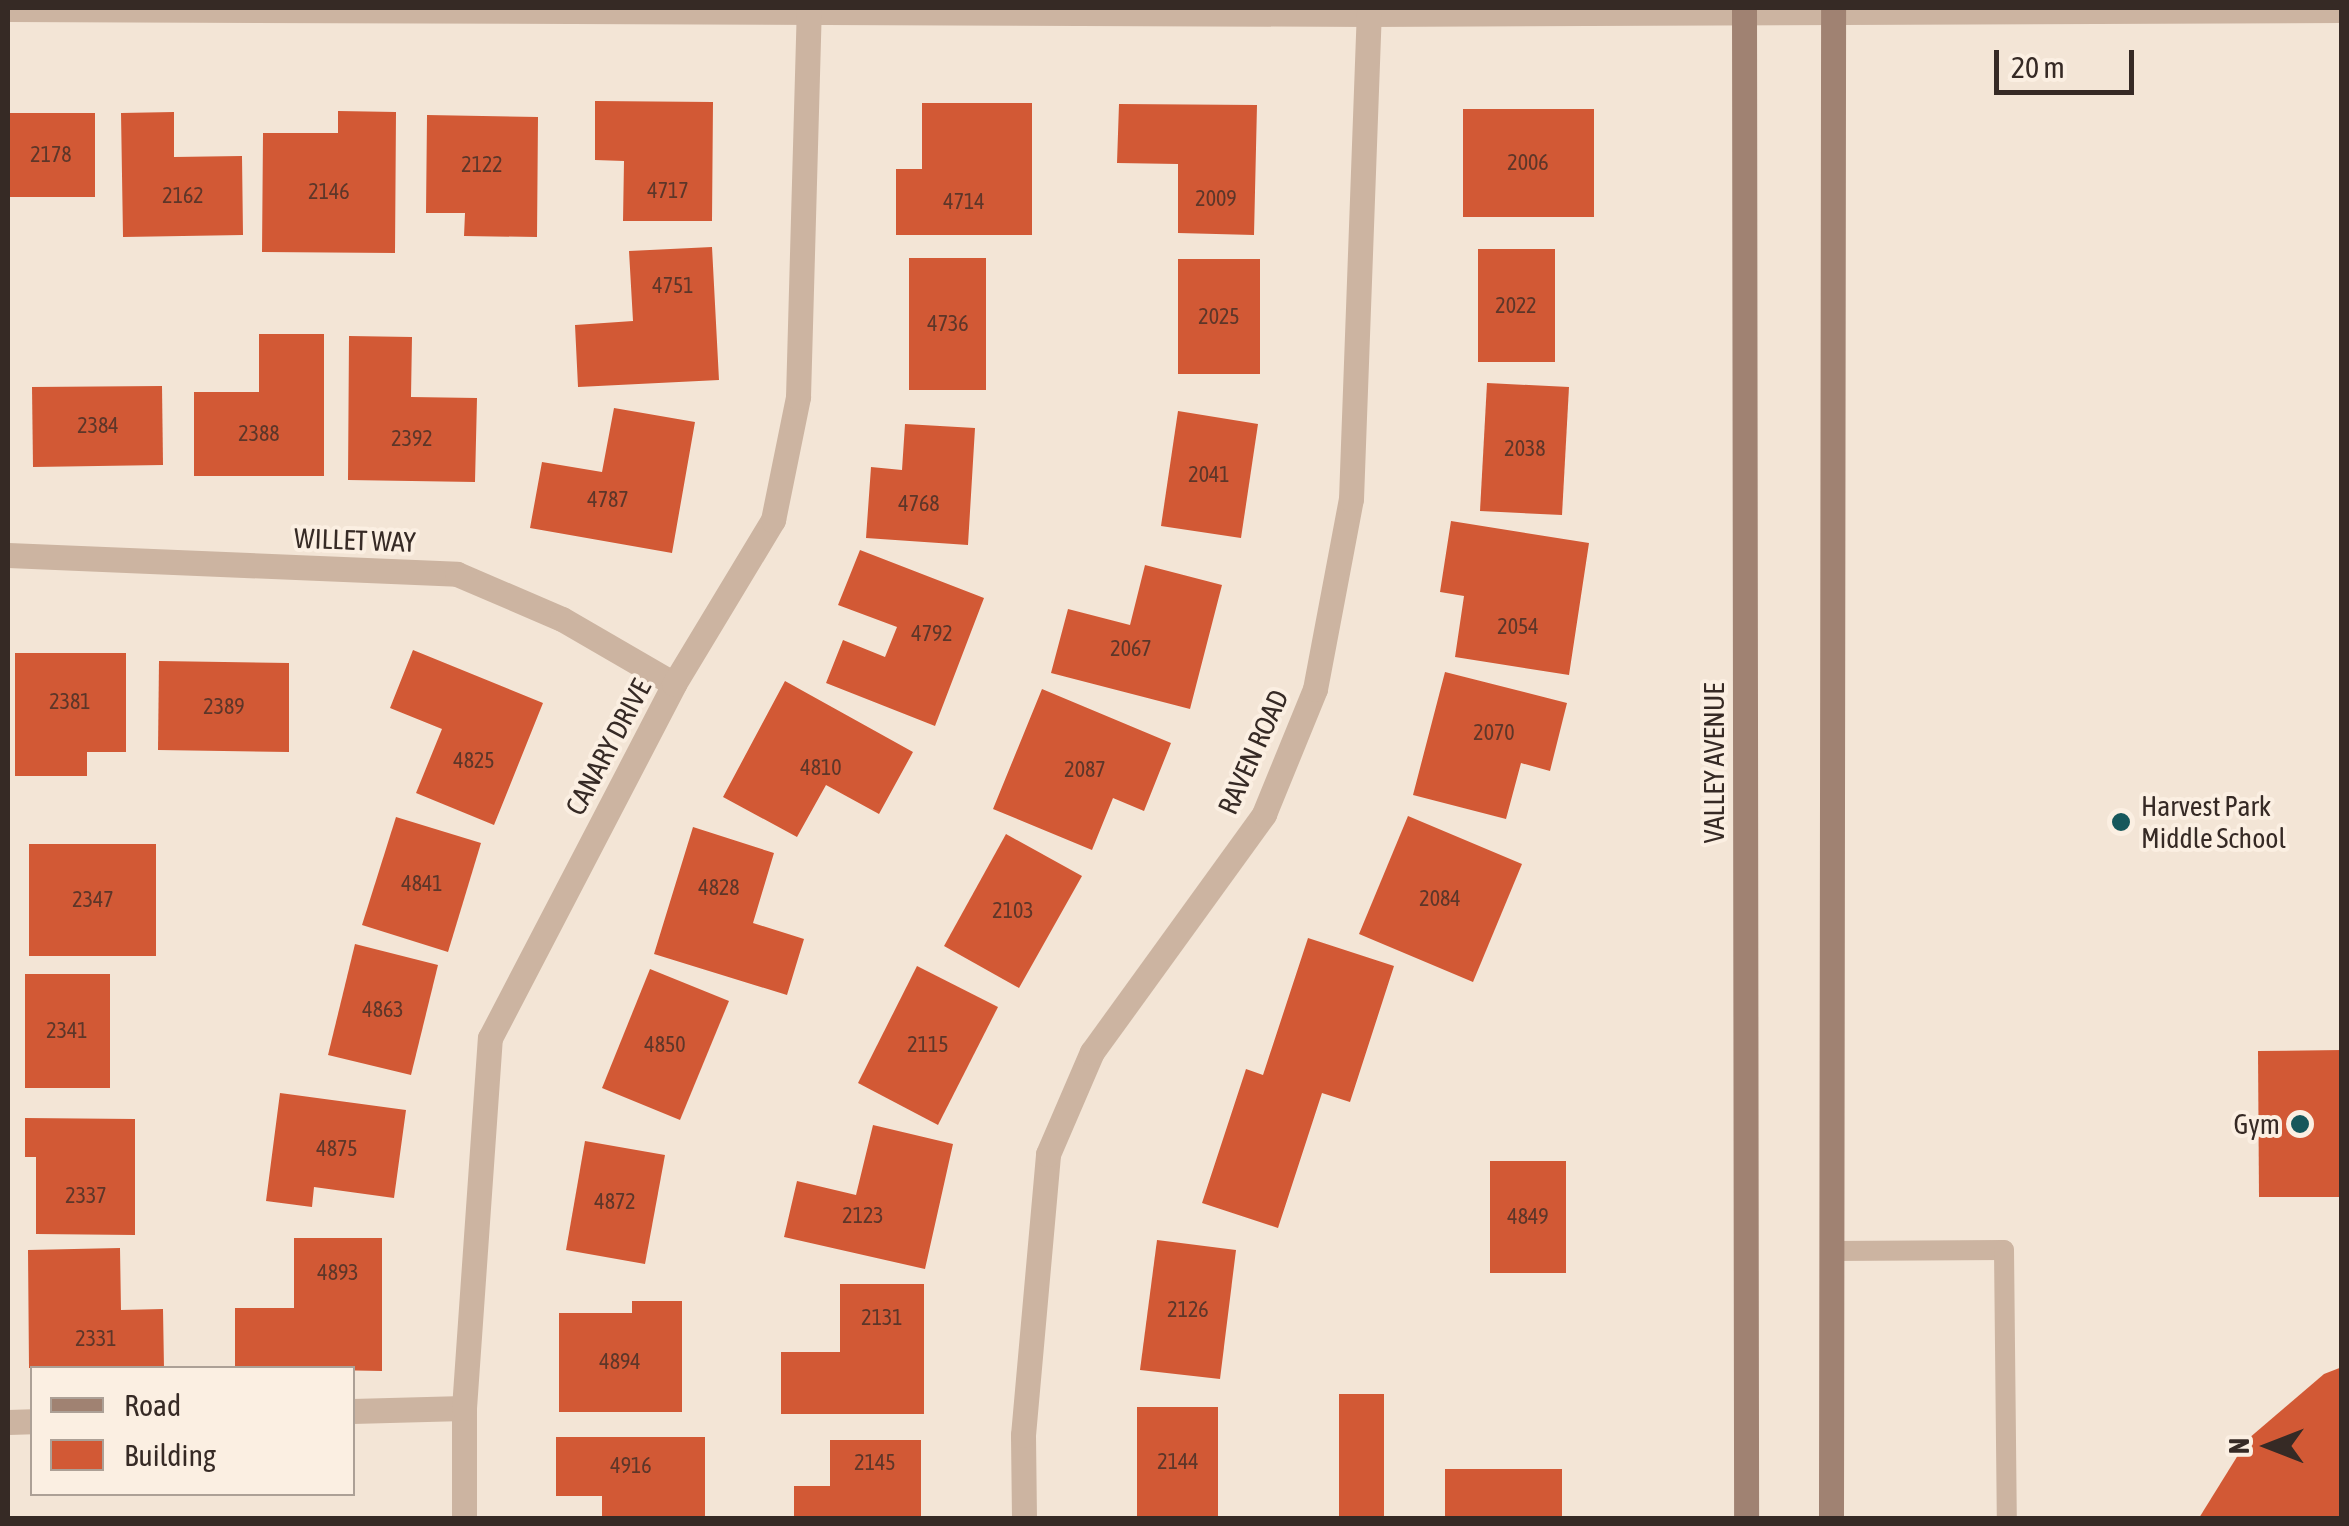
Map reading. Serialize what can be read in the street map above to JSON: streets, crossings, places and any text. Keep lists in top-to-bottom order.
{
  "streets": {
    "main road": ["VALLEY AVENUE"],
    "street": ["WILLET WAY", "CANARY DRIVE", "RAVEN ROAD"]
  },
  "crossings": [
    ["WILLET WAY", "CANARY DRIVE"]
  ],
  "places": ["Harvest Park Middle School", "Gym"],
  "house_numbers": [
    "2178",
    "2006",
    "2122",
    "4717",
    "2146",
    "2162",
    "2009",
    "4714",
    "4751",
    "2022",
    "2025",
    "4736",
    "2384",
    "2388",
    "2392",
    "2038",
    "2041",
    "4787",
    "4768",
    "2054",
    "4792",
    "2067",
    "2381",
    "2389",
    "2070",
    "4825",
    "4810",
    "2087",
    "4841",
    "4828",
    "2084",
    "2347",
    "2103",
    "4863",
    "2341",
    "4850",
    "2115",
    "4875",
    "2337",
    "4872",
    "2123",
    "4849",
    "4893",
    "2126",
    "2131",
    "2331",
    "4894",
    "2144",
    "2145",
    "4916"
  ],
  "legend": ["Road", "Building"],
  "scale_bar": "20 m",
  "north": "left"
}
